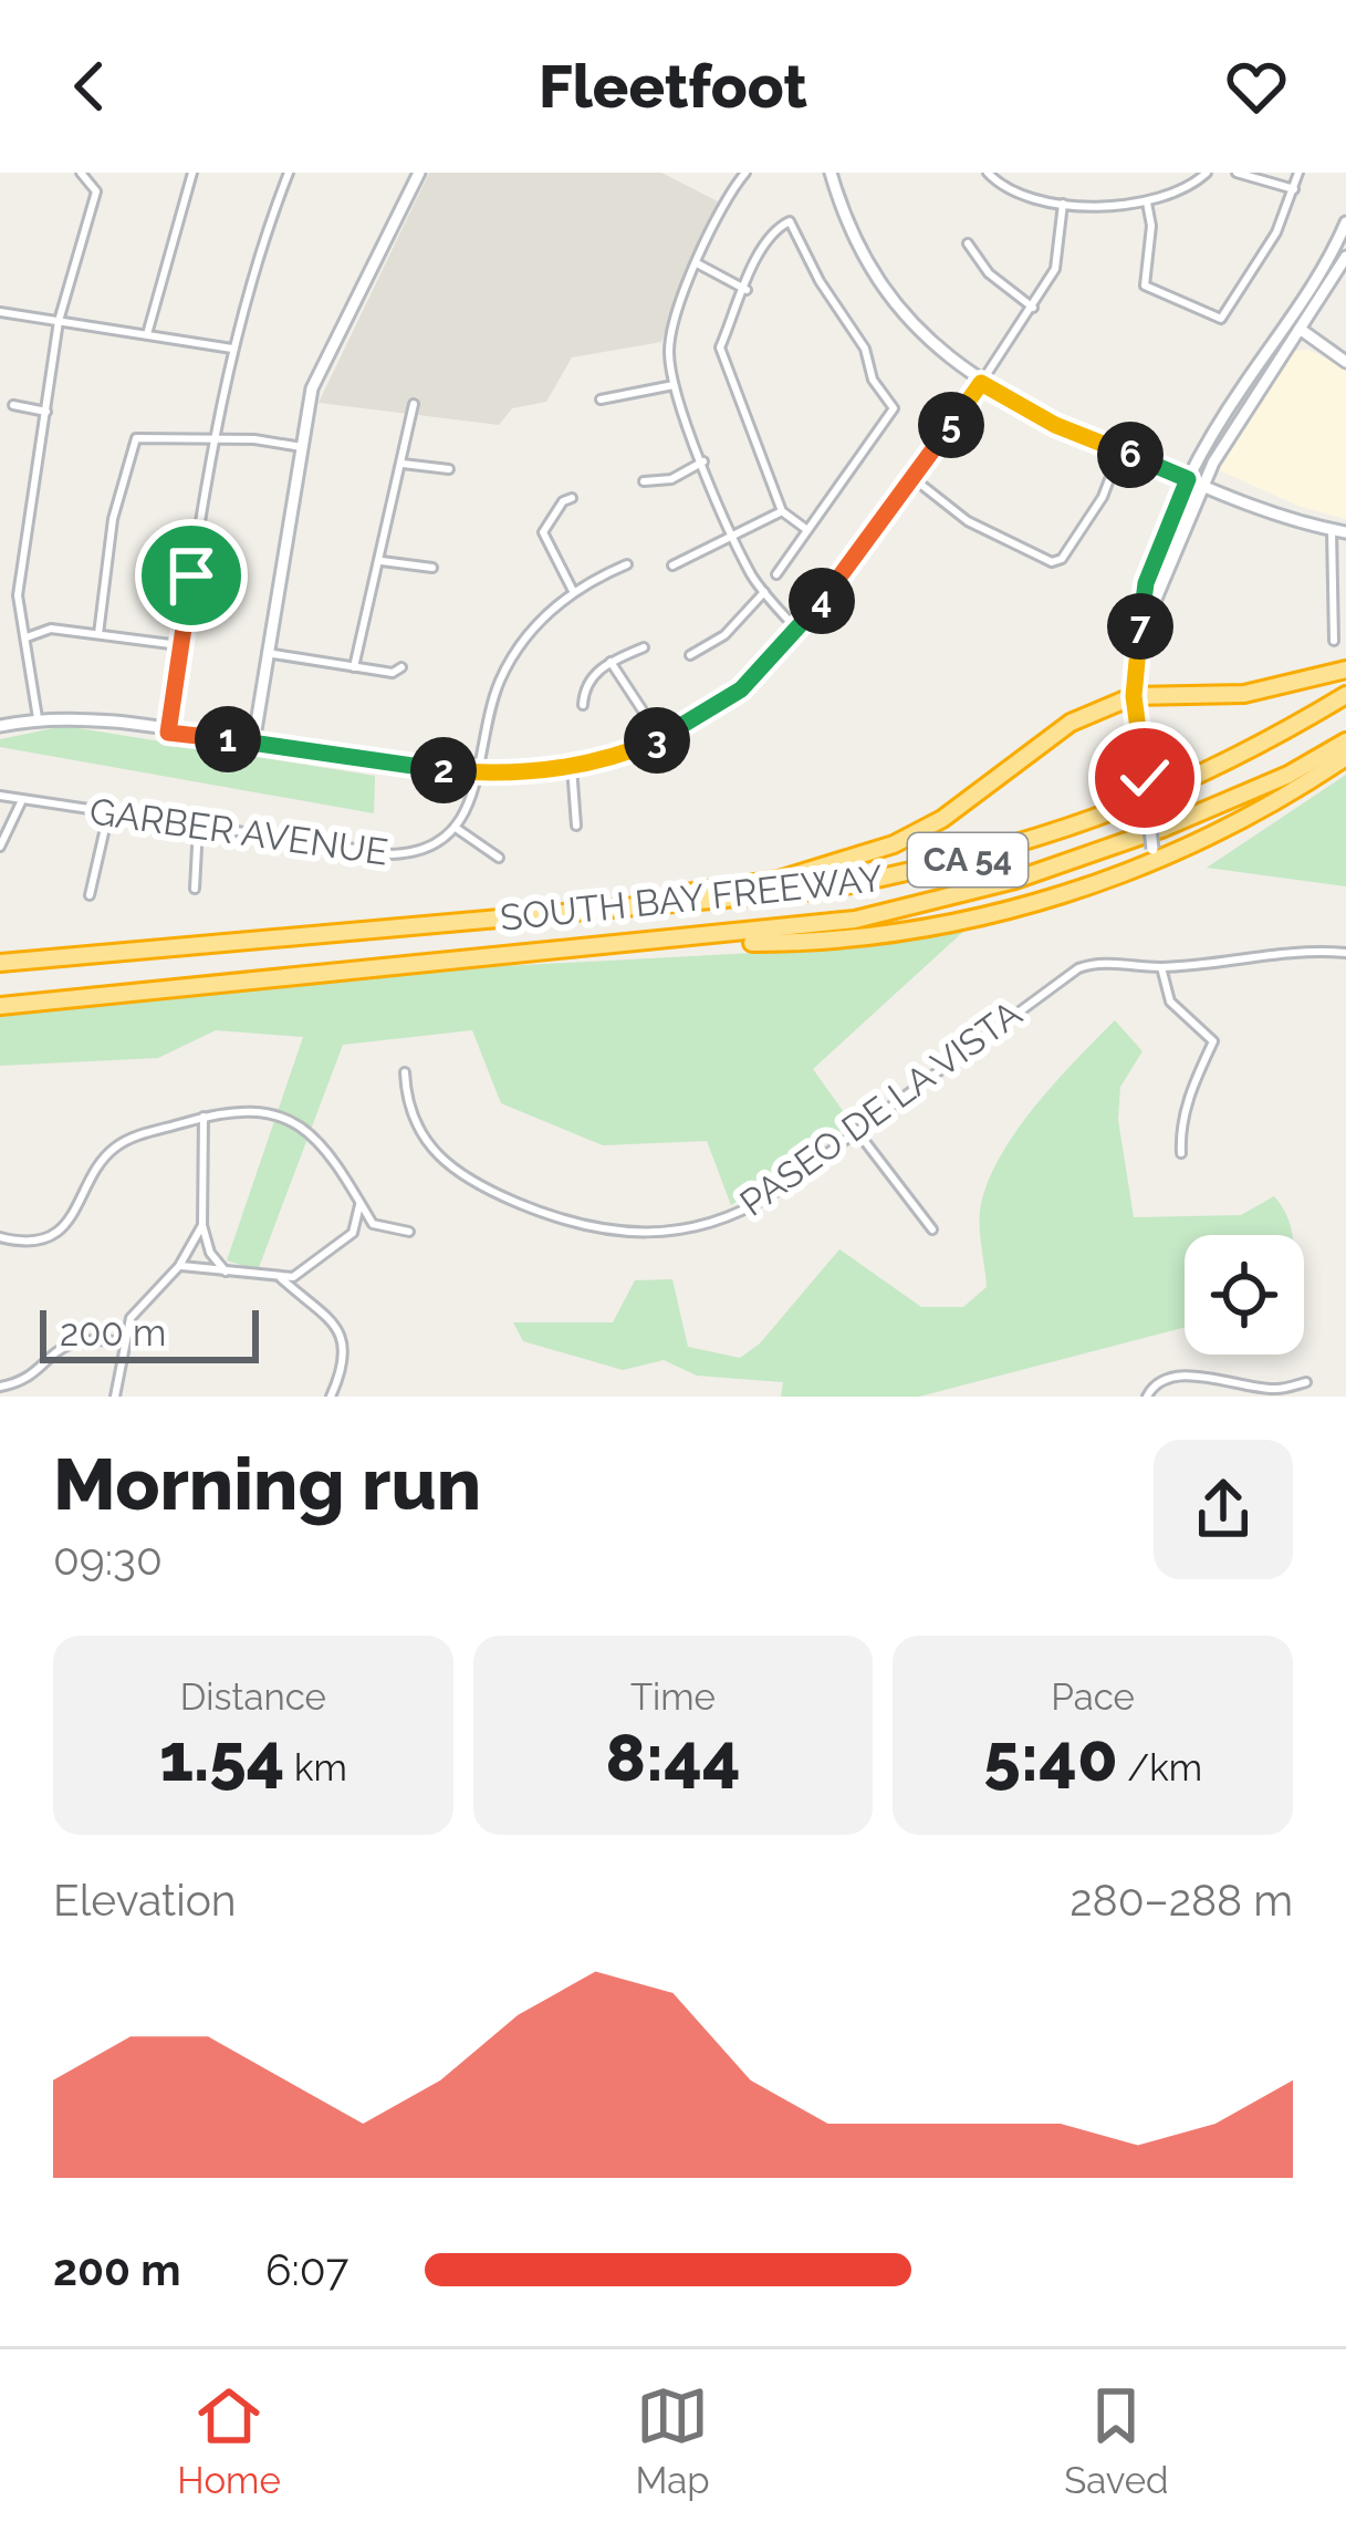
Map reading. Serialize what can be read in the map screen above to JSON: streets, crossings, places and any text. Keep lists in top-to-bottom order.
{
  "streets": {
    "highway": ["CA 54", "SOUTH BAY FREEWAY"],
    "street": ["GARBER AVENUE", "PASEO DE LA VISTA"]
  },
  "scale_bar": "200 m",
  "page": {
    "header": "Fleetfoot",
    "pins": [
      "5",
      "6",
      "4",
      "7",
      "1",
      "3",
      "2"
    ],
    "scale": "200 m",
    "heading": ["Morning run", "09:30"],
    "stats": [
      ["Distance", "1.54 km"],
      ["Time", "8:44"],
      ["Pace", "5:40 /km"]
    ],
    "chart": ["Elevation", "280–288 m"],
    "list": [
      {
        "name": "200 m",
        "note": "6:07"
      }
    ],
    "tabs": ["Home", "Map", "Saved"]
  }
}
